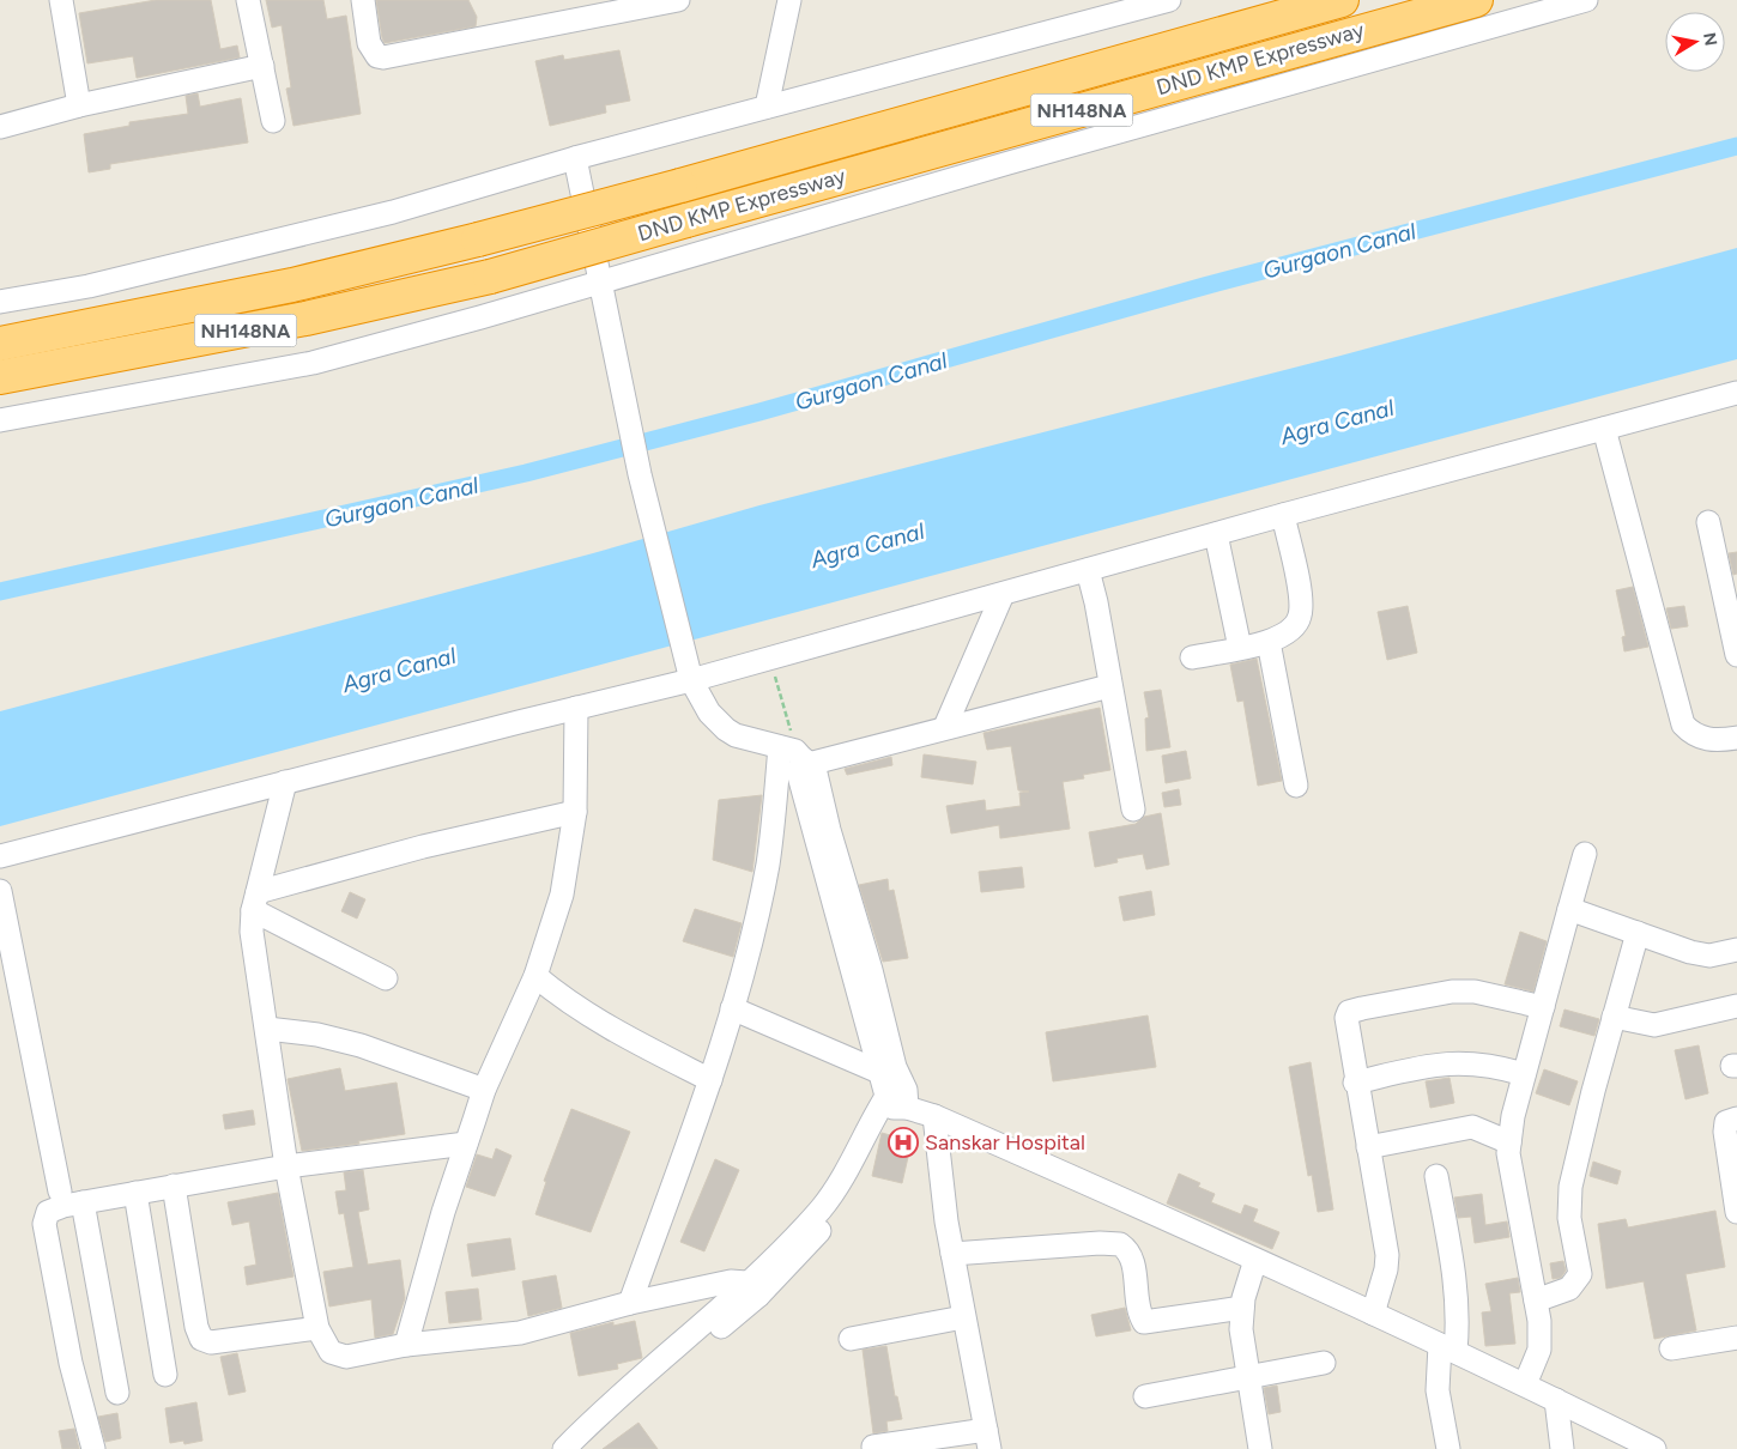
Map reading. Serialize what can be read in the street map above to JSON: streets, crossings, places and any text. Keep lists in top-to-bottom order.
{
  "streets": {
    "highway": ["DND KMP Expressway", "NH148NA"]
  },
  "water": ["Gurgaon Canal", "Agra Canal"],
  "places": {
    "hospital": ["Sanskar Hospital"]
  },
  "north": "right"
}
